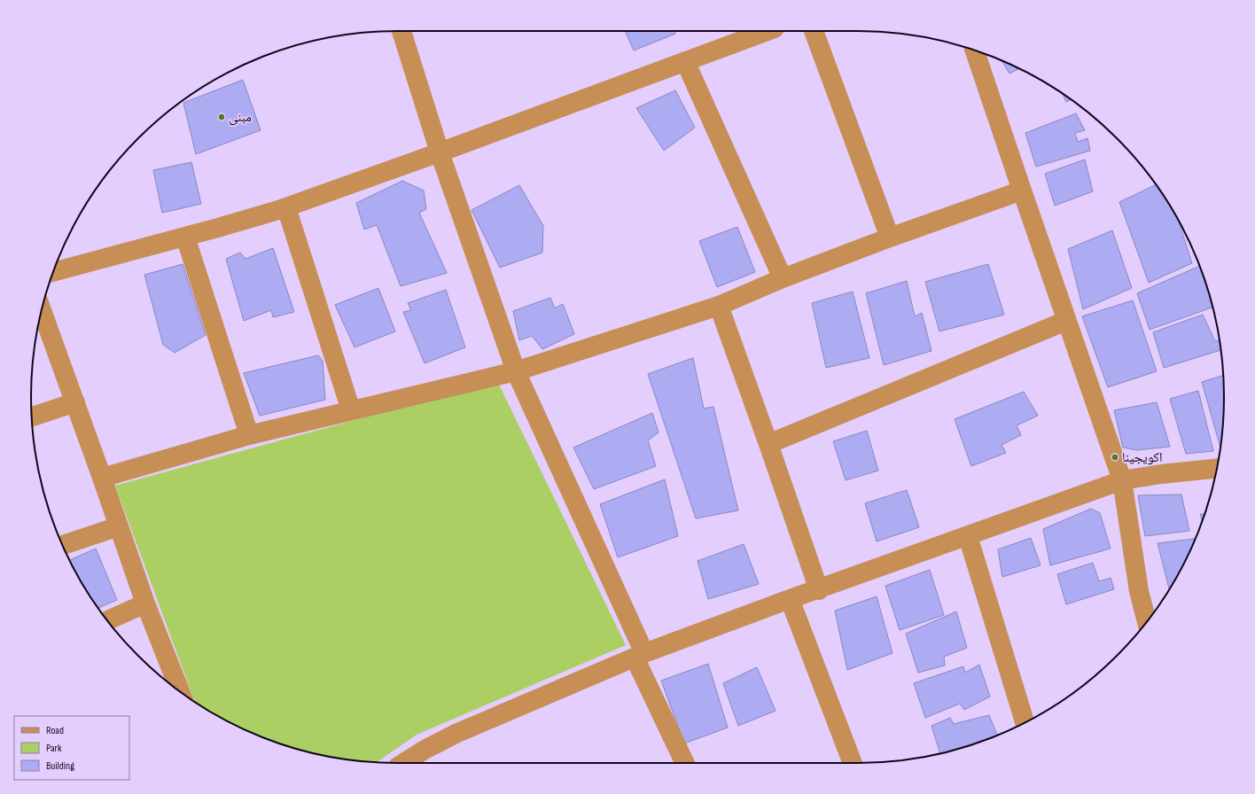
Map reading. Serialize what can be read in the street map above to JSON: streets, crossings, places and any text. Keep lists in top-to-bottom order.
{
  "places": ["مبنى", "اكويجينا"],
  "legend": ["Road", "Park", "Building"]
}
